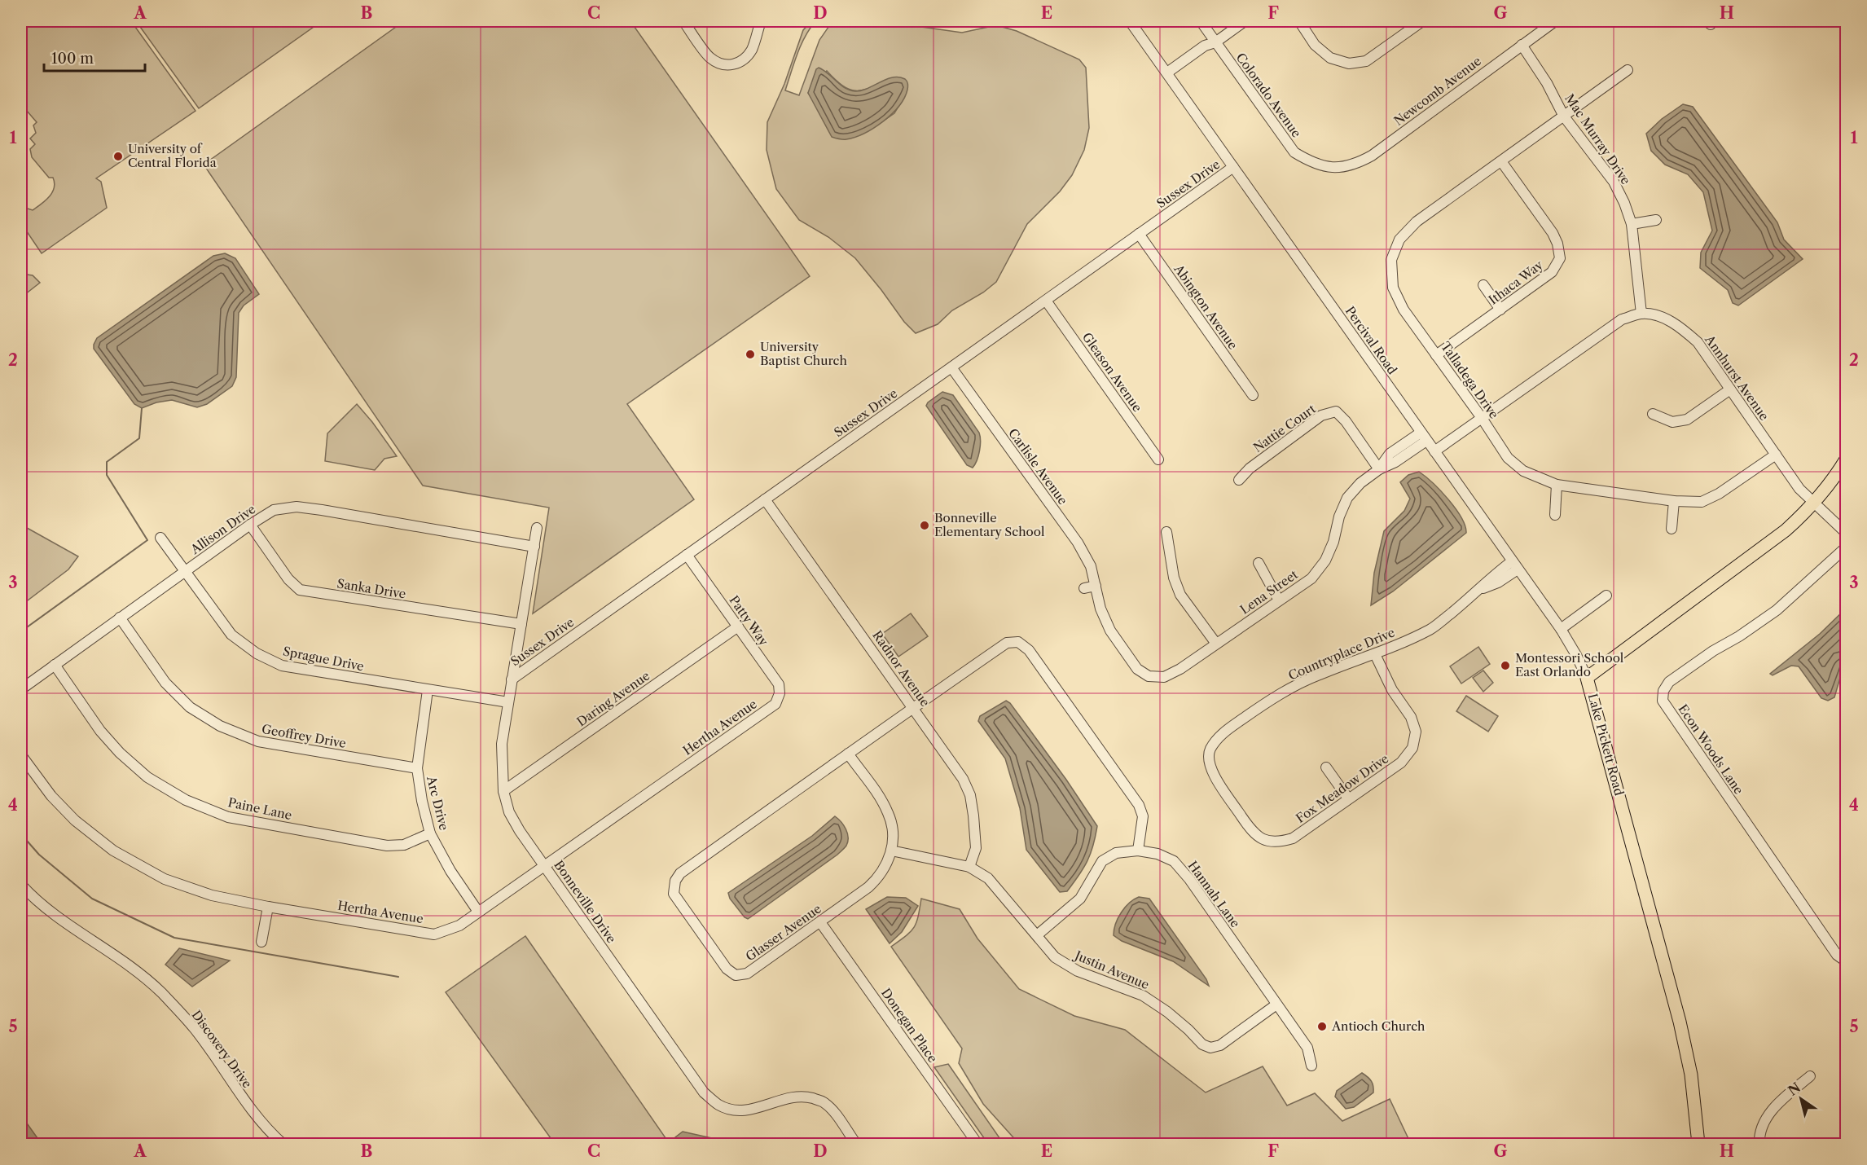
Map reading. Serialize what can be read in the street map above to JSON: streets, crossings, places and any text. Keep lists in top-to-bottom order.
{
  "streets": {
    "main road": ["Lake Pickett Road"],
    "street": [
      "Newcomb Avenue",
      "Colorado Avenue",
      "Mac Murray Drive",
      "Sussex Drive",
      "Ithaca Way",
      "Abington Avenue",
      "Percival Road",
      "Gleason Avenue",
      "Annhurst Avenue",
      "Talladega Drive",
      "Nattie Court",
      "Carlisle Avenue",
      "Allison Drive",
      "Sanka Drive",
      "Lena Street",
      "Patty Way",
      "Countryplace Drive",
      "Sprague Drive",
      "Radnor Avenue",
      "Daring Avenue",
      "Hertha Avenue",
      "Geoffrey Drive",
      "Econ Woods Lane",
      "Fox Meadow Drive",
      "Arc Drive",
      "Paine Lane",
      "Hannah Lane",
      "Bonneville Drive",
      "Glasser Avenue",
      "Justin Avenue",
      "Donegan Place",
      "Discovery Drive"
    ]
  },
  "crossings": [
    ["Newcomb Avenue", "Colorado Avenue"],
    ["Newcomb Avenue", "Mac Murray Drive"],
    ["Mac Murray Drive", "Annhurst Avenue"],
    ["Mac Murray Drive", "Talladega Drive"],
    ["Sussex Drive", "Abington Avenue"],
    ["Sussex Drive", "Percival Road"],
    ["Sussex Drive", "Gleason Avenue"],
    ["Sussex Drive", "Carlisle Avenue"],
    ["Sussex Drive", "Patty Way"],
    ["Sussex Drive", "Radnor Avenue"],
    ["Sussex Drive", "Bonneville Drive"],
    ["Ithaca Way", "Talladega Drive"],
    ["Percival Road", "Lena Street"],
    ["Percival Road", "Countryplace Drive"],
    ["Percival Road", "Lake Pickett Road"],
    ["Annhurst Avenue", "Talladega Drive"],
    ["Annhurst Avenue", "Lake Pickett Road"],
    ["Nattie Court", "Lena Street"],
    ["Carlisle Avenue", "Lena Street"],
    ["Allison Drive", "Sanka Drive"],
    ["Allison Drive", "Sprague Drive"],
    ["Allison Drive", "Geoffrey Drive"],
    ["Allison Drive", "Paine Lane"],
    ["Allison Drive", "Bonneville Drive"],
    ["Sanka Drive", "Bonneville Drive"],
    ["Patty Way", "Daring Avenue"],
    ["Patty Way", "Hertha Avenue"],
    ["Countryplace Drive", "Fox Meadow Drive"],
    ["Sprague Drive", "Arc Drive"],
    ["Sprague Drive", "Bonneville Drive"],
    ["Radnor Avenue", "Glasser Avenue"],
    ["Radnor Avenue", "Justin Avenue"],
    ["Daring Avenue", "Bonneville Drive"],
    ["Hertha Avenue", "Arc Drive"],
    ["Hertha Avenue", "Bonneville Drive"],
    ["Geoffrey Drive", "Arc Drive"],
    ["Arc Drive", "Paine Lane"],
    ["Hannah Lane", "Glasser Avenue"],
    ["Hannah Lane", "Justin Avenue"],
    ["Glasser Avenue", "Justin Avenue"],
    ["Glasser Avenue", "Donegan Place"]
  ],
  "places": [
    "University of Central Florida",
    "University Baptist Church",
    "Bonneville Elementary School",
    "Montessori School East Orlando",
    "Antioch Church"
  ],
  "scale_bar": "100 m",
  "north": "top left",
  "grid": {
    "columns": [
      "A",
      "B",
      "C",
      "D",
      "E",
      "F",
      "G",
      "H"
    ],
    "rows": [
      "1",
      "2",
      "3",
      "4",
      "5"
    ]
  }
}
